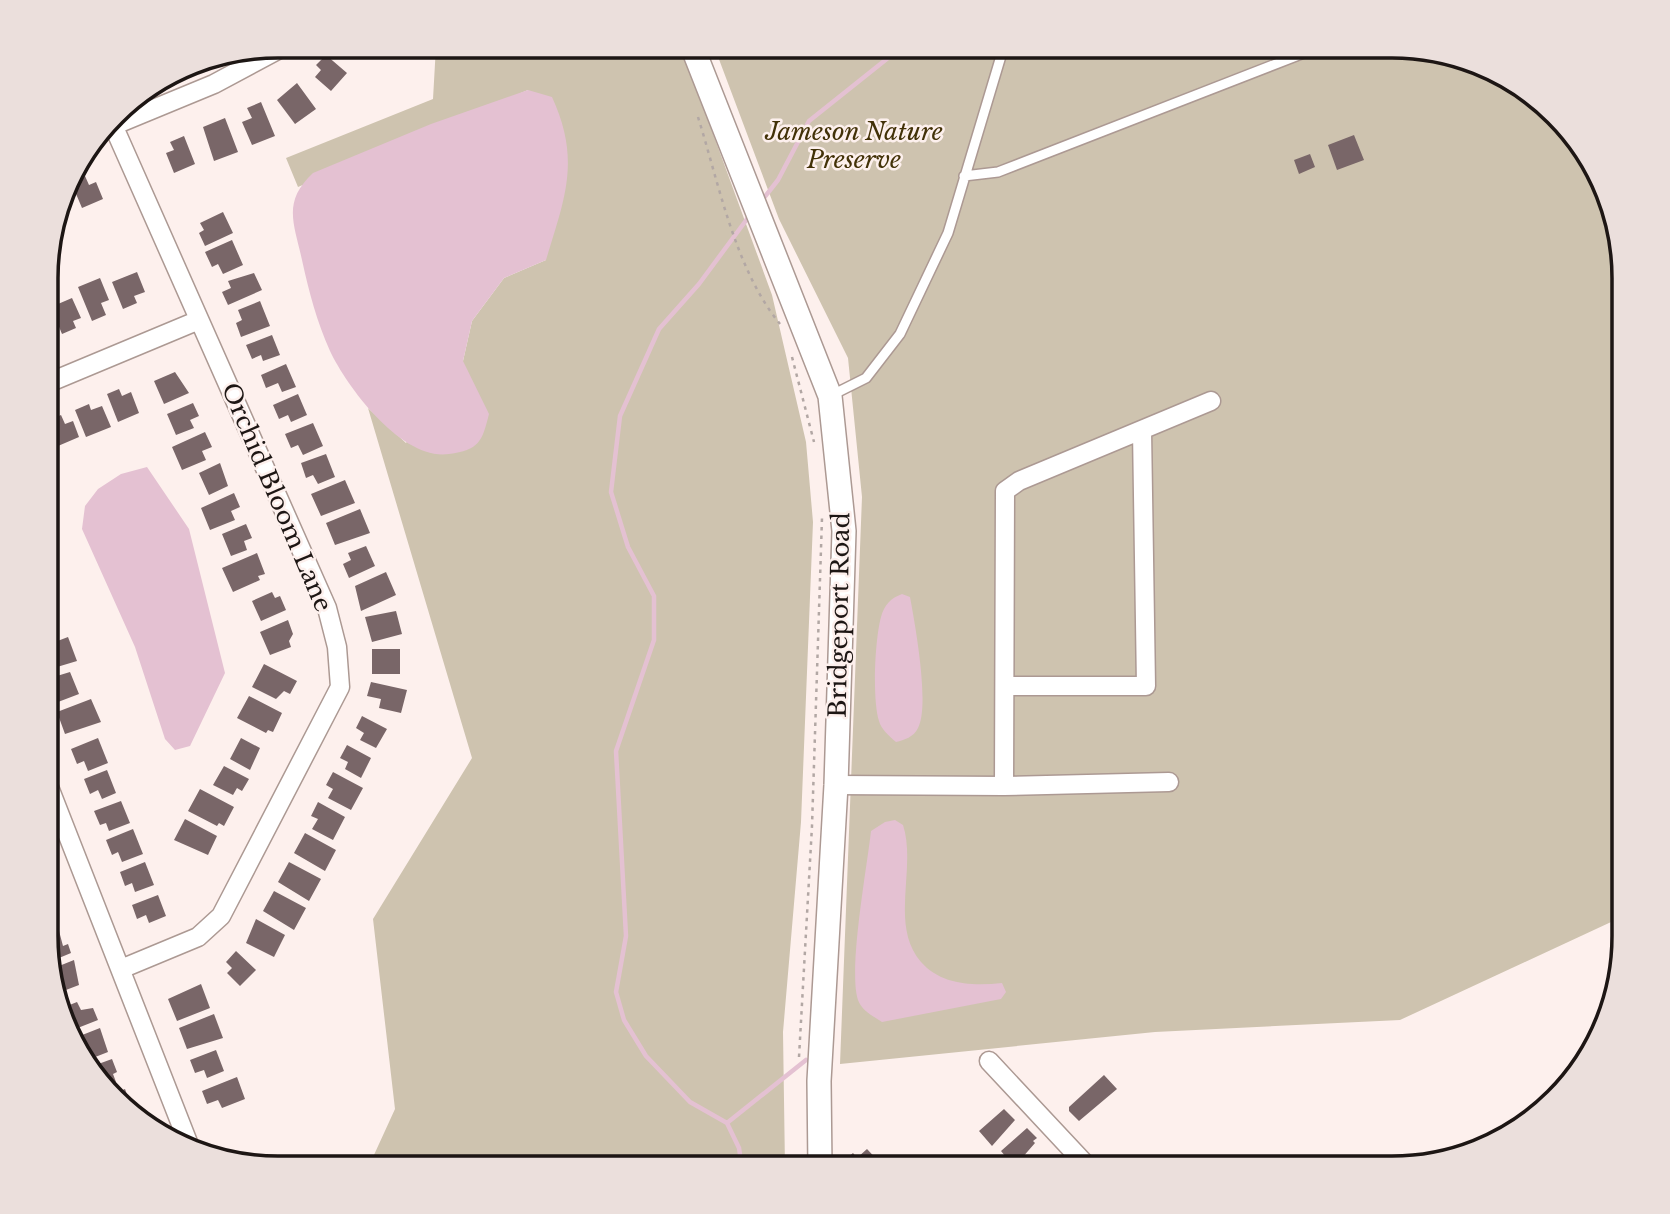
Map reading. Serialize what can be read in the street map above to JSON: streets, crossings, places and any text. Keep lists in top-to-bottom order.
{
  "streets": {
    "street": ["Orchid Bloom Lane", "Bridgeport Road"]
  },
  "parks": ["Jameson Nature Preserve"]
}
